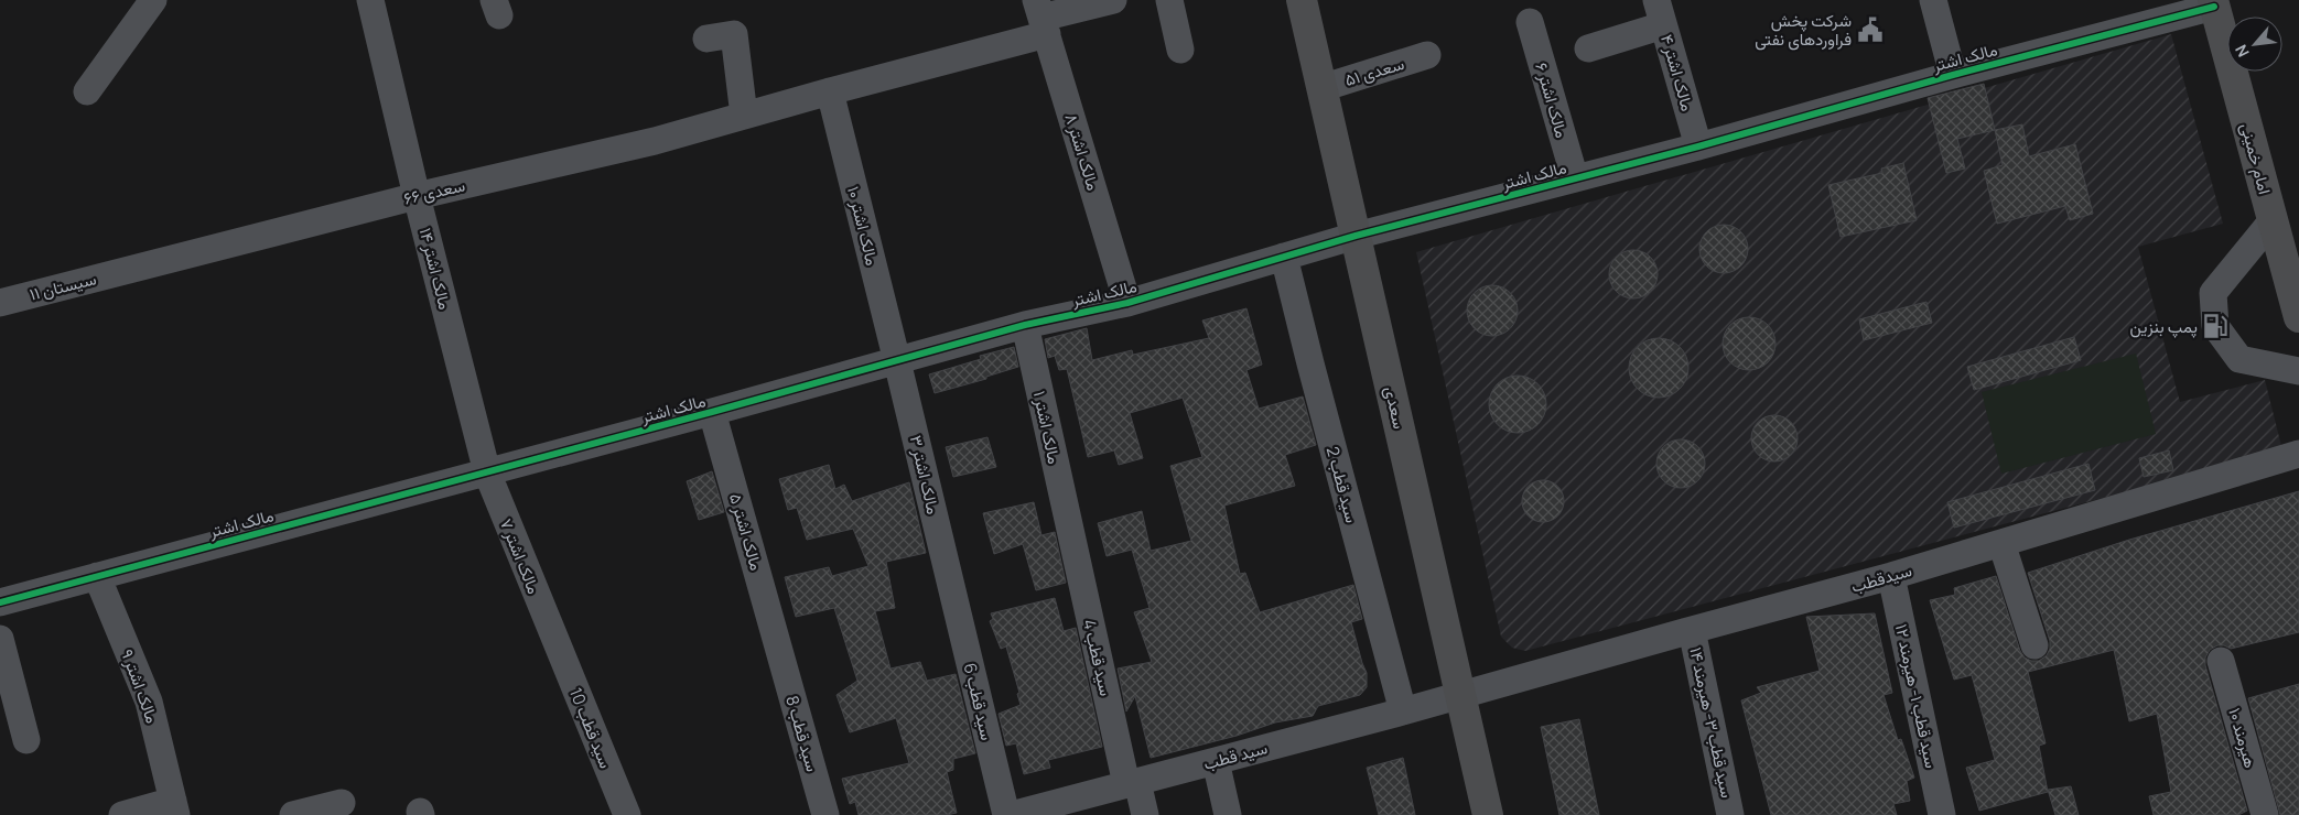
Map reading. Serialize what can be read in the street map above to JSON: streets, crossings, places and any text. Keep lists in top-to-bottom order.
{
  "streets": {
    "main road": ["امام خمینی", "سعدی"],
    "street": [
      "مالک اشتر",
      "سعدی ۵۱",
      "مالک اشتر ۴",
      "مالک اشتر ۶",
      "مالک اشتر ۸",
      "سعدی ۶۶",
      "مالک اشتر ۱۰",
      "مالک اشتر ۱۴",
      "سیستان ۱۱",
      "مالک اشتر ۱",
      "مالک اشتر ۳",
      "سید قطب 2",
      "مالک اشتر ۵",
      "مالک اشتر ۷",
      "سیدقطب",
      "سید قطب 4",
      "مالک اشتر ۹",
      "سید قطب ۱- هیرمند ۱۲",
      "سید قطب 6",
      "سید قطب ۳- هیرمند ۱۴",
      "سید قطب 10",
      "سید قطب 8",
      "هیرمند ۱۰",
      "سید قطب"
    ]
  },
  "crossings": [
    ["مالک اشتر", "مالک اشتر ۴"],
    ["مالک اشتر", "مالک اشتر ۶"],
    ["مالک اشتر", "مالک اشتر ۸"],
    ["مالک اشتر", "امام خمینی"],
    ["مالک اشتر", "مالک اشتر ۱۰"],
    ["مالک اشتر", "مالک اشتر ۱۴"],
    ["مالک اشتر", "سعدی"],
    ["مالک اشتر", "مالک اشتر ۱"],
    ["مالک اشتر", "مالک اشتر ۳"],
    ["مالک اشتر", "سید قطب 2"],
    ["مالک اشتر", "مالک اشتر ۵"],
    ["مالک اشتر", "مالک اشتر ۷"],
    ["مالک اشتر", "مالک اشتر ۹"],
    ["سعدی ۵۱", "سعدی"],
    ["مالک اشتر ۸", "سعدی ۶۶"],
    ["سعدی ۶۶", "مالک اشتر ۱۰"],
    ["سعدی ۶۶", "مالک اشتر ۱۴"],
    ["سعدی ۶۶", "سیستان ۱۱"],
    ["مالک اشتر ۱۰", "مالک اشتر ۳"],
    ["مالک اشتر ۱۴", "مالک اشتر ۷"],
    ["سعدی", "سیدقطب"],
    ["سعدی", "سید قطب"],
    ["مالک اشتر ۱", "سید قطب 4"],
    ["مالک اشتر ۳", "سید قطب 6"],
    ["سید قطب 2", "سید قطب"],
    ["مالک اشتر ۵", "سید قطب 8"],
    ["مالک اشتر ۷", "سید قطب 10"],
    ["سیدقطب", "سید قطب ۱- هیرمند ۱۲"],
    ["سیدقطب", "سید قطب ۳- هیرمند ۱۴"],
    ["سیدقطب", "سید قطب"],
    ["سید قطب 4", "سید قطب"]
  ],
  "places": {
    "public building": ["شرکت پخش فراوردهای نفتی"],
    "fuel station": ["پمپ بنزین"]
  },
  "north": "bottom left"
}
